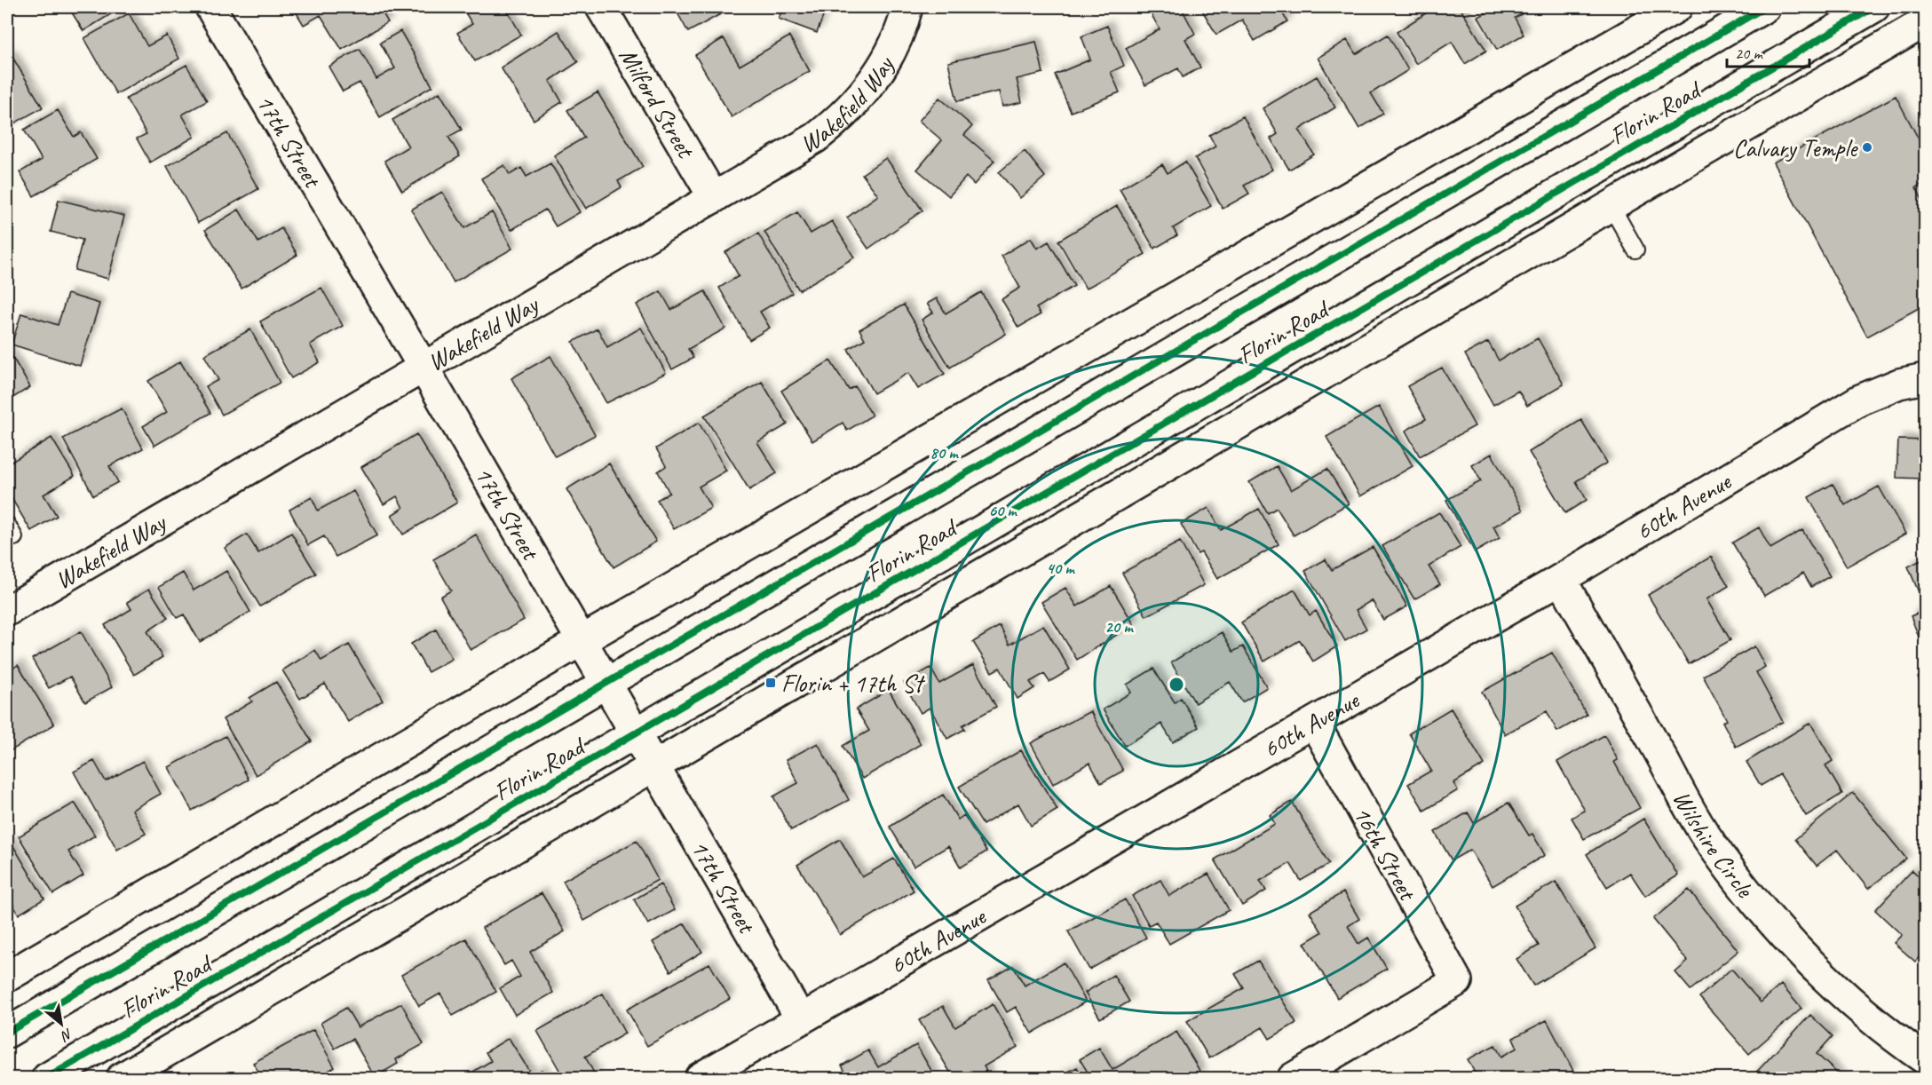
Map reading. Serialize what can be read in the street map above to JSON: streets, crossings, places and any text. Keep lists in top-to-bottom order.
{
  "streets": {
    "street": [
      "Wakefield Way",
      "Milford Street",
      "Florin Road",
      "17th Street",
      "60th Avenue",
      "Wilshire Circle",
      "16th Street"
    ]
  },
  "crossings": [
    ["Wakefield Way", "Milford Street"],
    ["Wakefield Way", "17th Street"],
    ["Florin Road", "17th Street"],
    ["17th Street", "60th Avenue"],
    ["60th Avenue", "Wilshire Circle"],
    ["60th Avenue", "16th Street"]
  ],
  "places": {
    "other": ["Calvary Temple"],
    "transit": ["Florin + 17th St"]
  },
  "scale_bar": "20 m",
  "north": "bottom right",
  "rings": [
    "80 m",
    "60 m",
    "40 m",
    "20 m"
  ]
}
